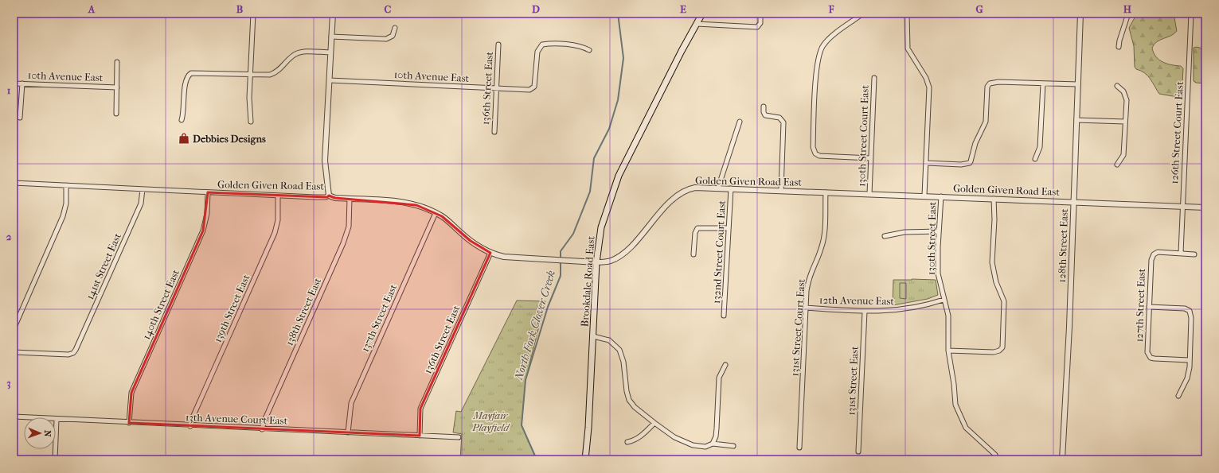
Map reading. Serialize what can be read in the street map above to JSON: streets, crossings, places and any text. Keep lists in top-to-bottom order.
{
  "streets": {
    "main road": ["Brookdale Road East"],
    "street": [
      "10th Avenue East",
      "136th Street East",
      "126th Street Court East",
      "130th Street Court East",
      "Golden Given Road East",
      "130th Street East",
      "128th Street East",
      "132nd Street Court East",
      "141st Street East",
      "12th Avenue East",
      "140th Street East",
      "127th Street East",
      "139th Street East",
      "138th Street East",
      "137th Street East",
      "131st Street Court East",
      "131st Street East",
      "13th Avenue Court East"
    ]
  },
  "crossings": [
    ["10th Avenue East", "136th Street East"],
    ["136th Street East", "Golden Given Road East"],
    ["136th Street East", "13th Avenue Court East"],
    ["126th Street Court East", "Golden Given Road East"],
    ["126th Street Court East", "127th Street East"],
    ["130th Street Court East", "Golden Given Road East"],
    ["Golden Given Road East", "130th Street East"],
    ["Golden Given Road East", "128th Street East"],
    ["Golden Given Road East", "132nd Street Court East"],
    ["Golden Given Road East", "141st Street East"],
    ["Golden Given Road East", "Brookdale Road East"],
    ["Golden Given Road East", "140th Street East"],
    ["Golden Given Road East", "139th Street East"],
    ["Golden Given Road East", "138th Street East"],
    ["Golden Given Road East", "137th Street East"],
    ["Golden Given Road East", "131st Street Court East"],
    ["130th Street East", "12th Avenue East"],
    ["12th Avenue East", "131st Street Court East"],
    ["12th Avenue East", "131st Street East"],
    ["140th Street East", "13th Avenue Court East"],
    ["139th Street East", "13th Avenue Court East"],
    ["138th Street East", "13th Avenue Court East"],
    ["137th Street East", "13th Avenue Court East"]
  ],
  "water": ["North Fork Clover Creek"],
  "parks": ["Mayfair Playfield"],
  "places": {
    "shop": ["Debbies Designs"]
  },
  "north": "right",
  "grid": {
    "columns": [
      "A",
      "B",
      "C",
      "D",
      "E",
      "F",
      "G",
      "H"
    ],
    "rows": ["1", "2", "3"]
  }
}
